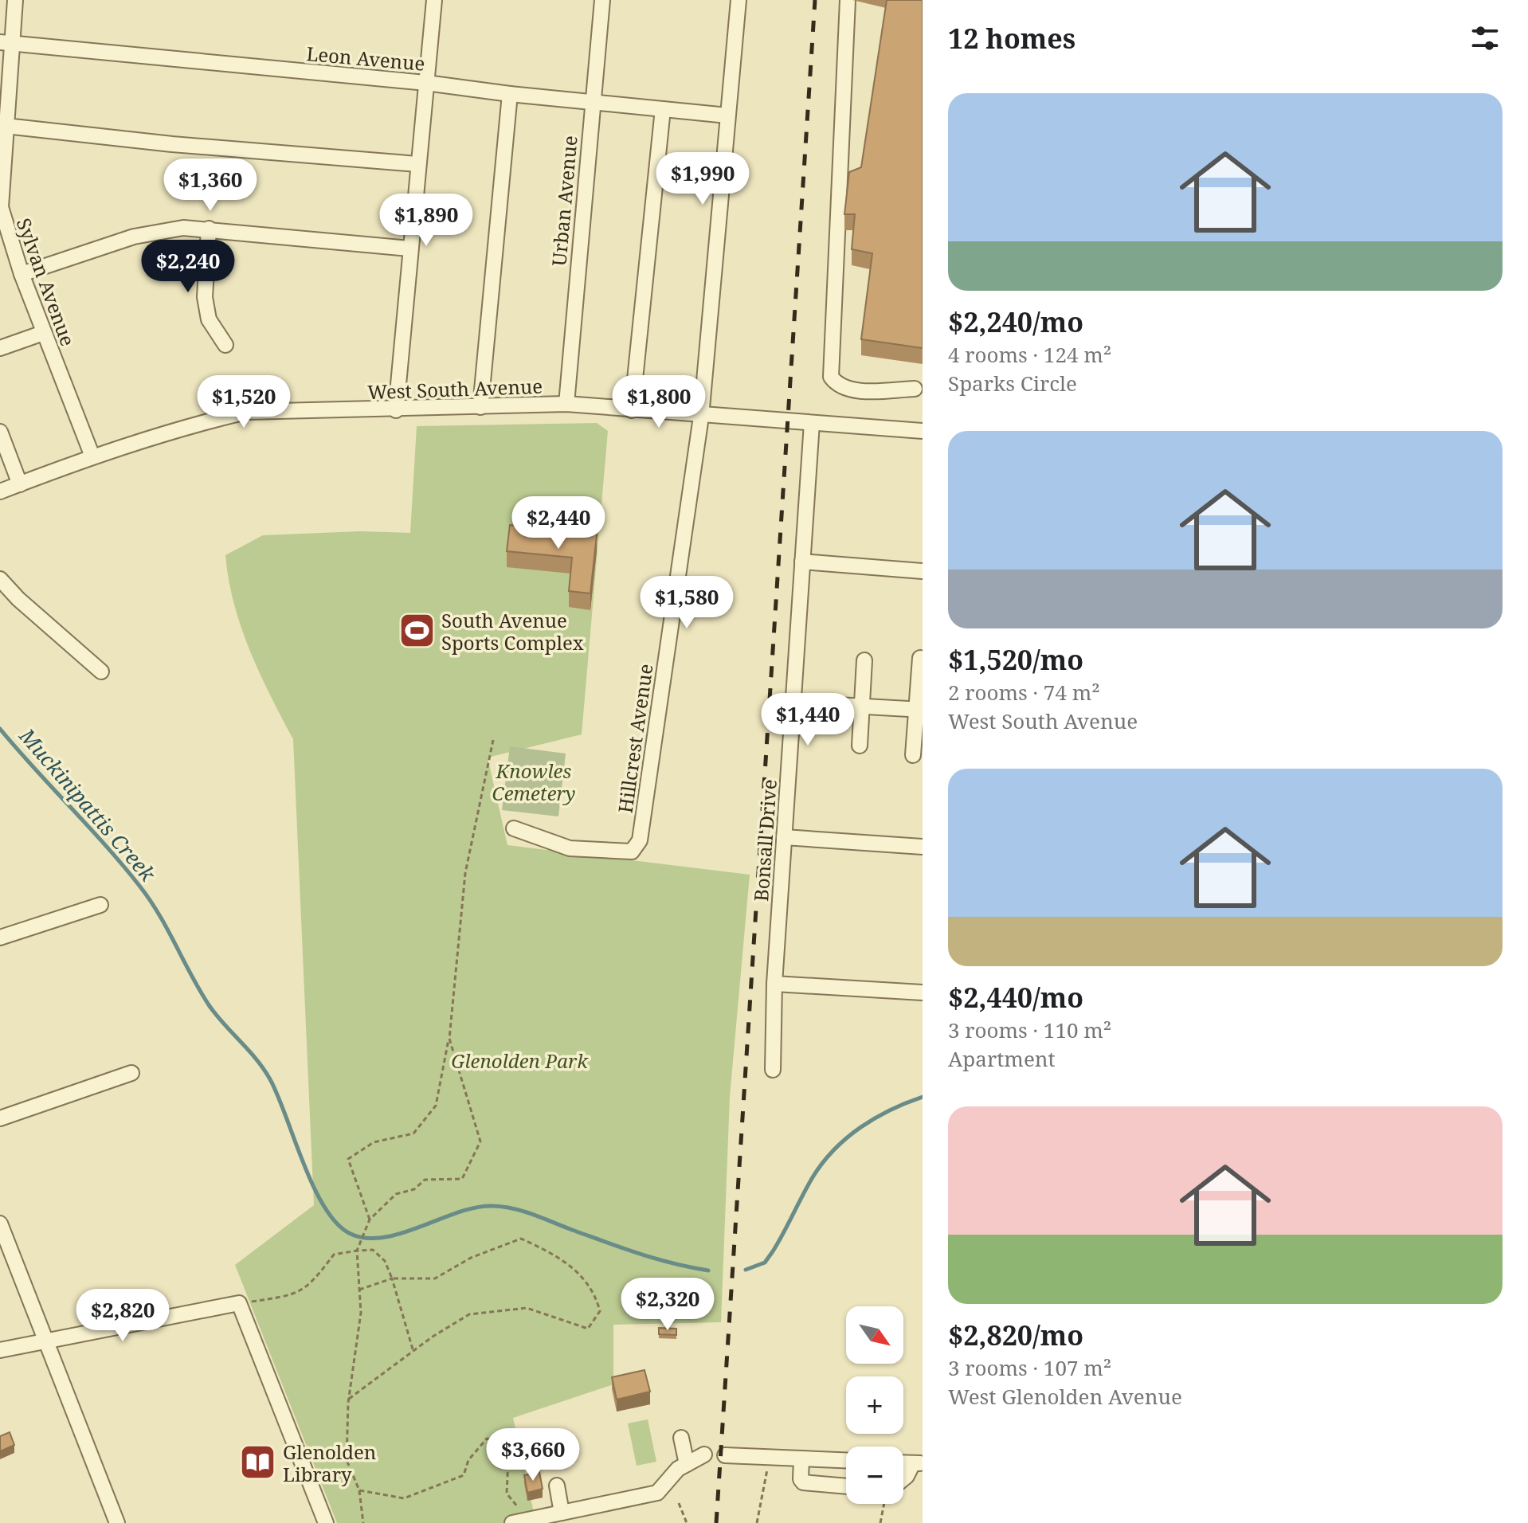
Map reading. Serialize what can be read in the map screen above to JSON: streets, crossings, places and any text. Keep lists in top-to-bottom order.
{
  "streets": {
    "street": [
      "Leon Avenue",
      "Urban Avenue",
      "Sylvan Avenue",
      "West South Avenue",
      "Hillcrest Avenue",
      "Bonsall Drive"
    ]
  },
  "crossings": [
    ["Leon Avenue", "Urban Avenue"],
    ["Leon Avenue", "Sylvan Avenue"],
    ["Leon Avenue", "Hillcrest Avenue"],
    ["Urban Avenue", "West South Avenue"],
    ["Sylvan Avenue", "West South Avenue"],
    ["West South Avenue", "Hillcrest Avenue"],
    ["West South Avenue", "Bonsall Drive"]
  ],
  "water": ["Muckinipattis Creek"],
  "parks": ["Knowles Cemetery", "Glenolden Park"],
  "places": {
    "sports": ["South Avenue Sports Complex"],
    "library": ["Glenolden Library"]
  },
  "north": "bottom right",
  "page": {
    "heading": "12 homes",
    "list": [
      {
        "name": "$2,240/mo",
        "note": "4 rooms · 124 m² · Sparks Circle"
      },
      {
        "name": "$1,520/mo",
        "note": "2 rooms · 74 m² · West South Avenue"
      },
      {
        "name": "$2,440/mo",
        "note": "3 rooms · 110 m² · Apartment"
      },
      {
        "name": "$2,820/mo",
        "note": "3 rooms · 107 m² · West Glenolden Avenue"
      }
    ],
    "price": [
      "$1,990",
      "$1,360",
      "$1,890",
      "$2,240",
      "$1,520",
      "$1,800",
      "$2,440",
      "$1,580",
      "$1,440",
      "$2,320",
      "$2,820",
      "$3,660"
    ],
    "map_buttons": ["+", "−"]
  }
}
